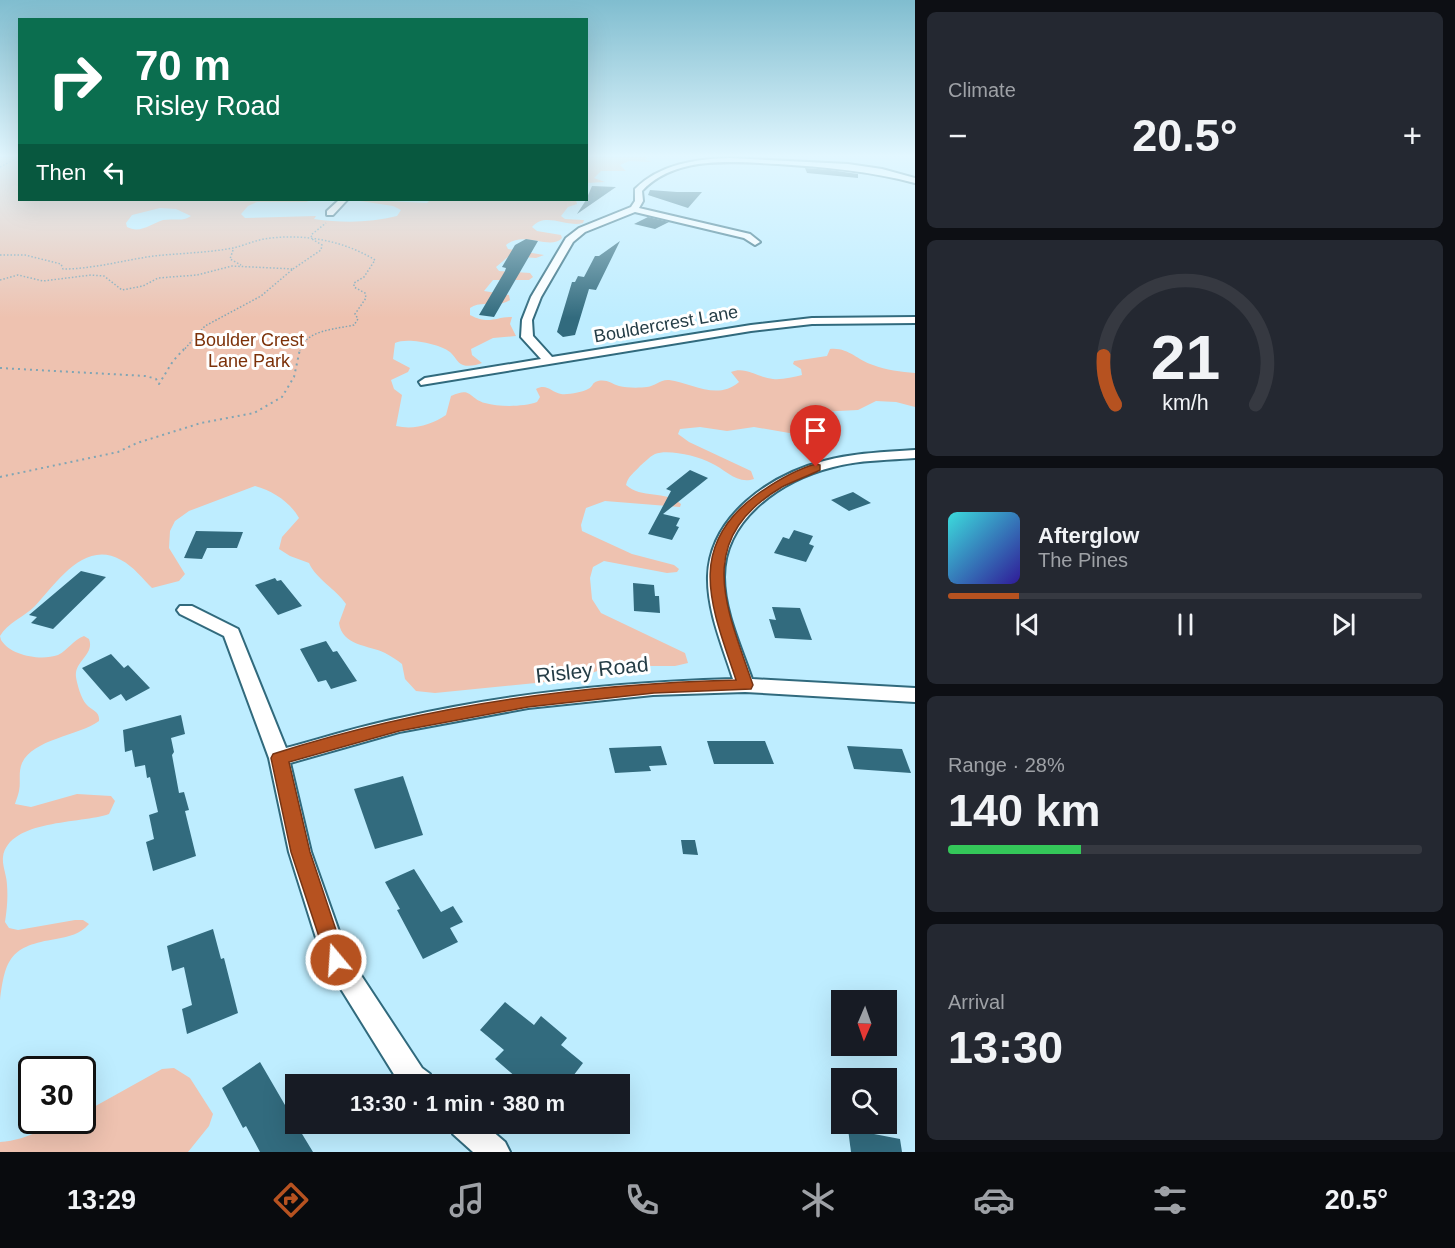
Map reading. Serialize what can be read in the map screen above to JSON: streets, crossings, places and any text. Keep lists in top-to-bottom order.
{
  "streets": {
    "street": ["Bouldercrest Lane", "Risley Road"]
  },
  "parks": ["Boulder Crest Lane Park"],
  "north": "bottom",
  "page": {
    "tile": [
      "Climate",
      ["Range · 28%", "140 km"],
      ["Arrival", "13:30"]
    ],
    "turn": ["70 m", "Risley Road"],
    "heat": ["−", "20.5°", "+"],
    "then": "Then",
    "song": ["Afterglow", "The Pines"],
    "limit": "30",
    "trip": "13:30 · 1 min · 380 m",
    "tabs": ["13:29", "20.5°"],
    "gauge": ["21", "km/h"]
  }
}
